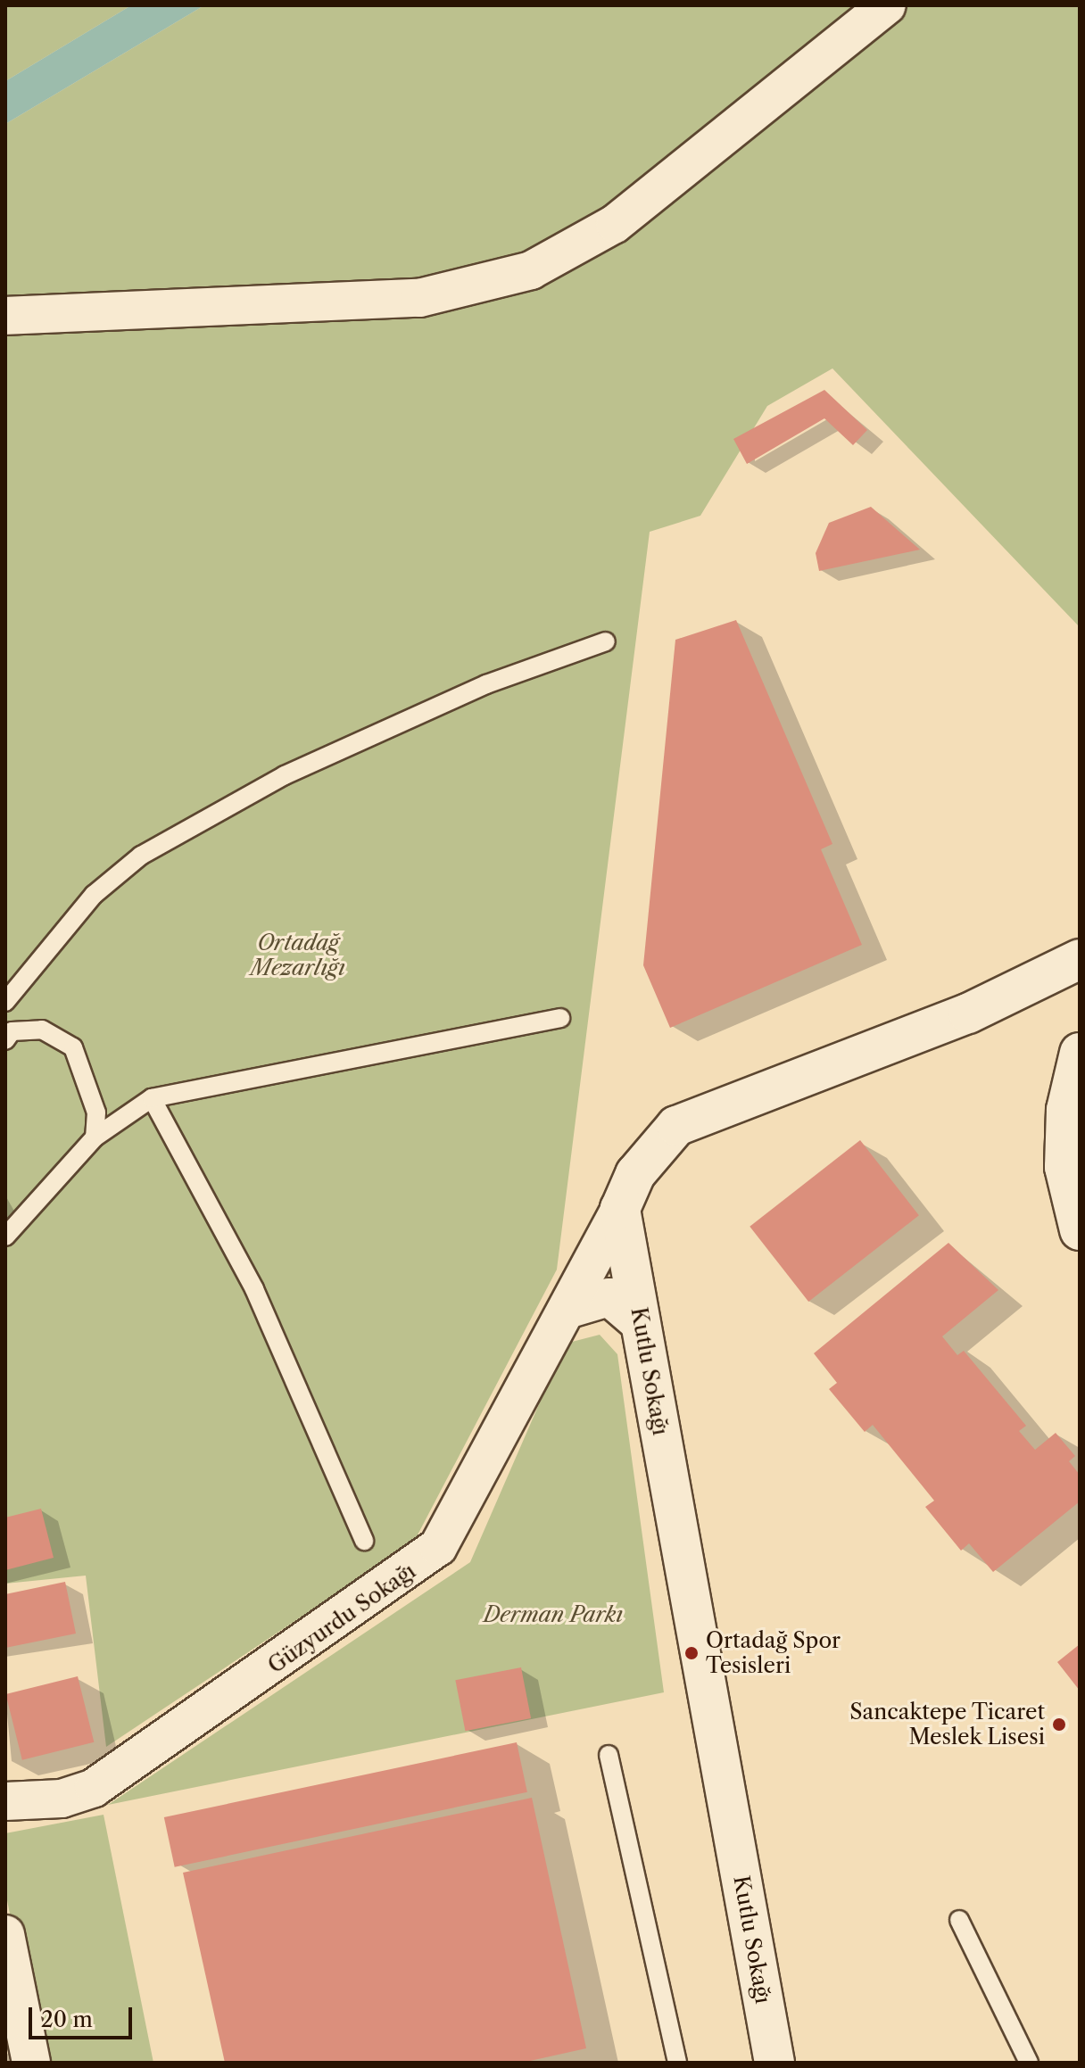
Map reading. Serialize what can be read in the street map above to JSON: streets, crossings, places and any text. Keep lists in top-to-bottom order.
{
  "streets": {
    "main road": ["Kutlu Sokağı"],
    "street": ["Güzyurdu Sokağı"]
  },
  "crossings": [
    ["Kutlu Sokağı", "Güzyurdu Sokağı"]
  ],
  "parks": ["Ortadağ Mezarlığı", "Derman Parkı"],
  "places": ["Ortadağ Spor Tesisleri", "Sancaktepe Ticaret Meslek Lisesi"],
  "scale_bar": "20 m"
}
